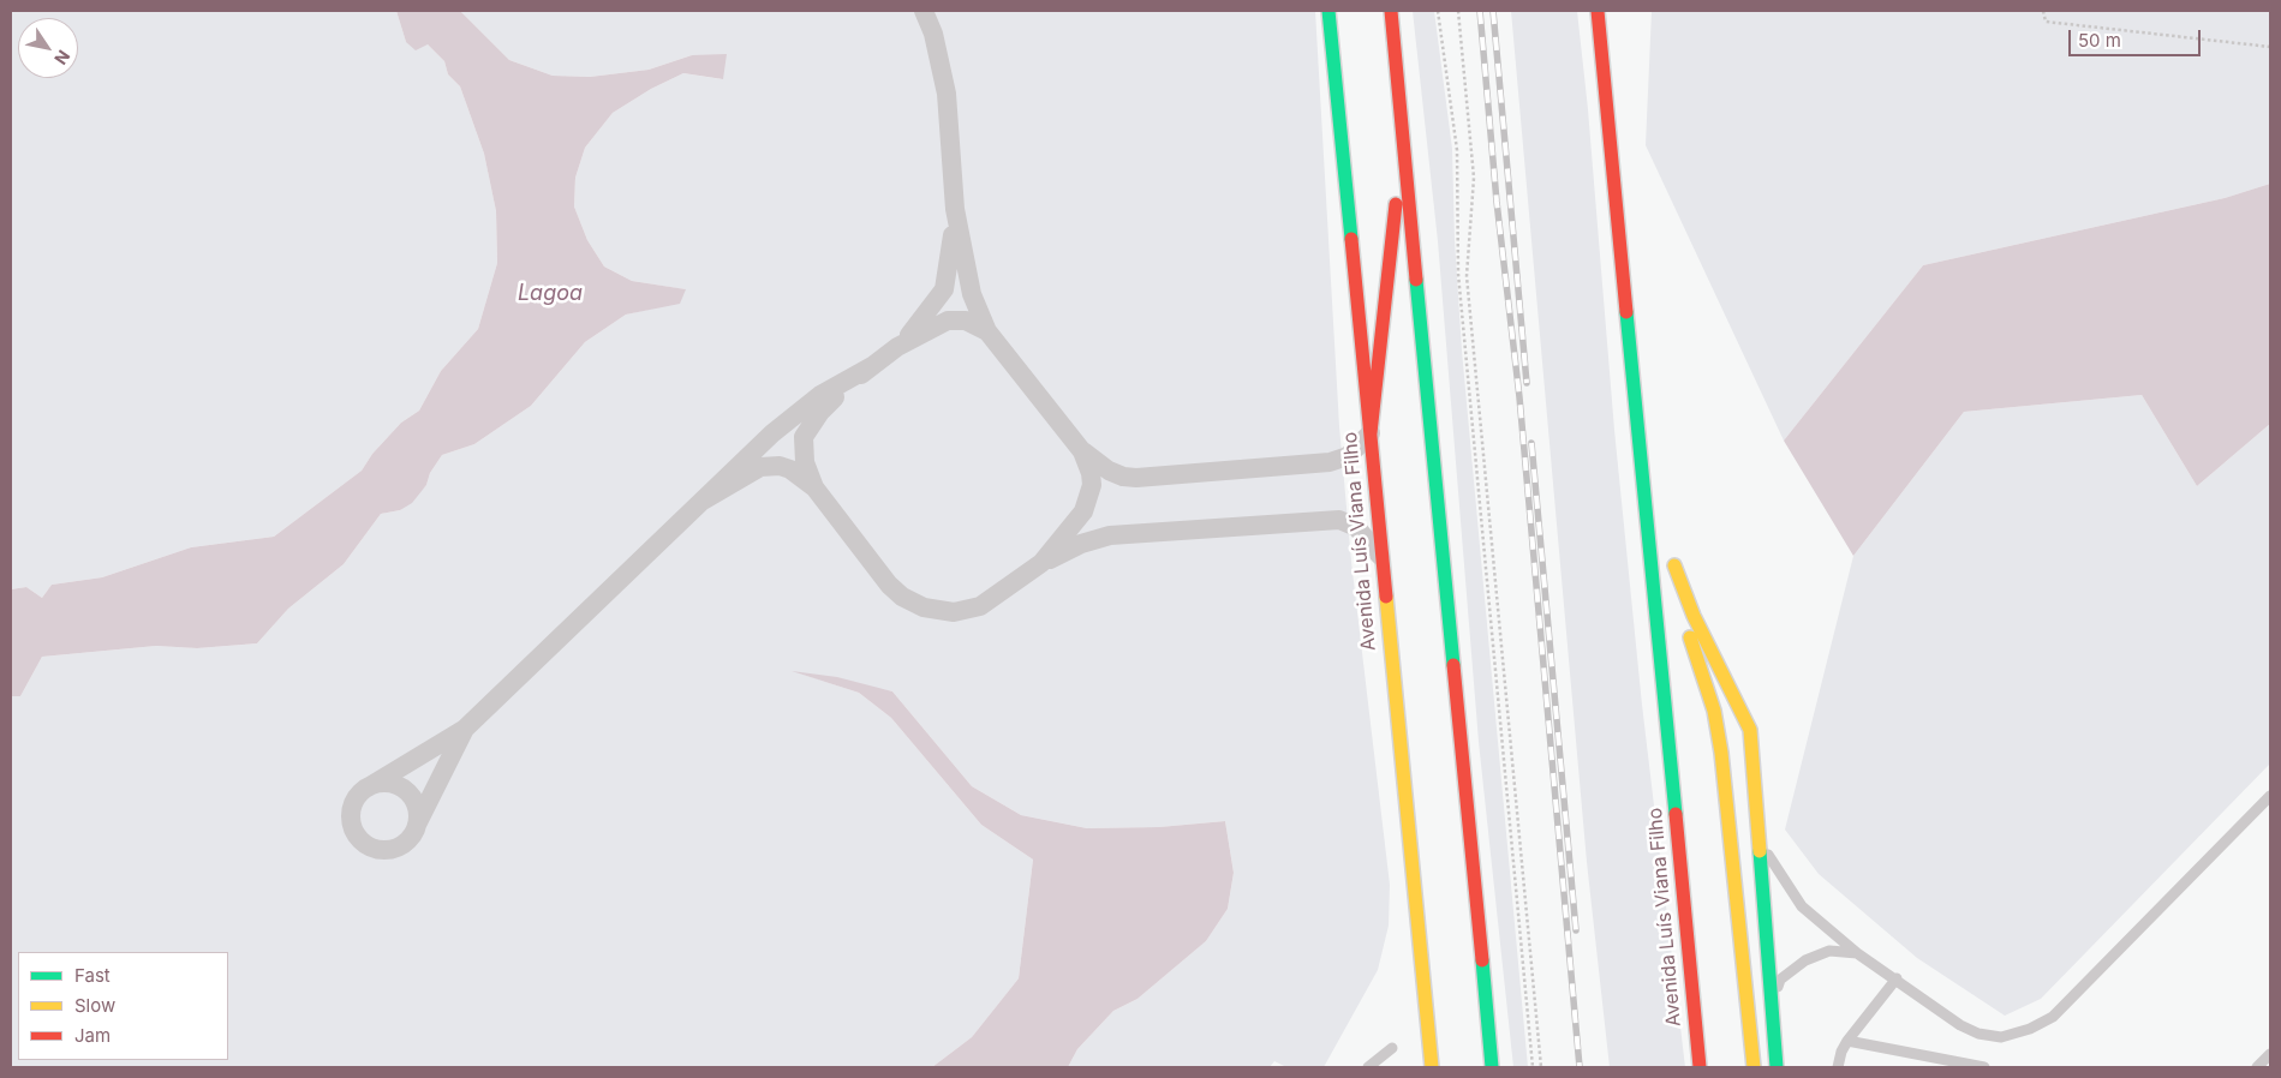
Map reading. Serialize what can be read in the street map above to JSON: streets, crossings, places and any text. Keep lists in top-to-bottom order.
{
  "streets": {
    "main road": ["Avenida Luís Viana Filho"]
  },
  "water": ["Lagoa"],
  "legend": ["Fast", "Slow", "Jam"],
  "scale_bar": "50 m",
  "north": "bottom right"
}
